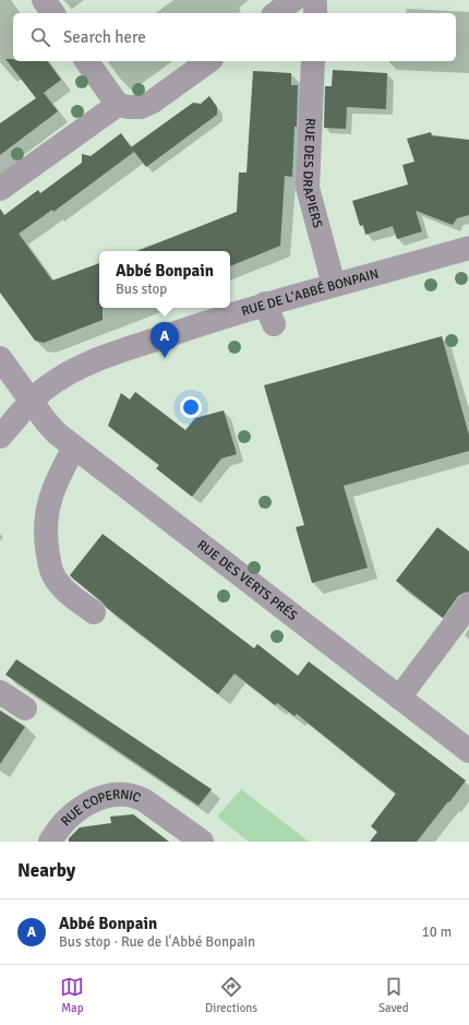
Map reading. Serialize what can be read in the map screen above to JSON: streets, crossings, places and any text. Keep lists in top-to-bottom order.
{
  "streets": {
    "street": [
      "RUE DES DRAPIERS",
      "RUE DE L'ABBÉ BONPAIN",
      "RUE DES VERTS PRÉS",
      "RUE COPERNIC"
    ]
  },
  "crossings": [
    ["RUE DES DRAPIERS", "RUE DE L'ABBÉ BONPAIN"],
    ["RUE DE L'ABBÉ BONPAIN", "RUE DES VERTS PRÉS"]
  ],
  "page": {
    "search": "Search here",
    "popup": ["Abbé Bonpain", "Bus stop"],
    "pins": "A",
    "heading": "Nearby",
    "list": [
      {
        "mark": "A",
        "name": "Abbé Bonpain",
        "note": "Bus stop · Rue de l'Abbé Bonpain",
        "value": "10 m"
      }
    ],
    "nav": ["Map", "Directions", "Saved"]
  }
}
